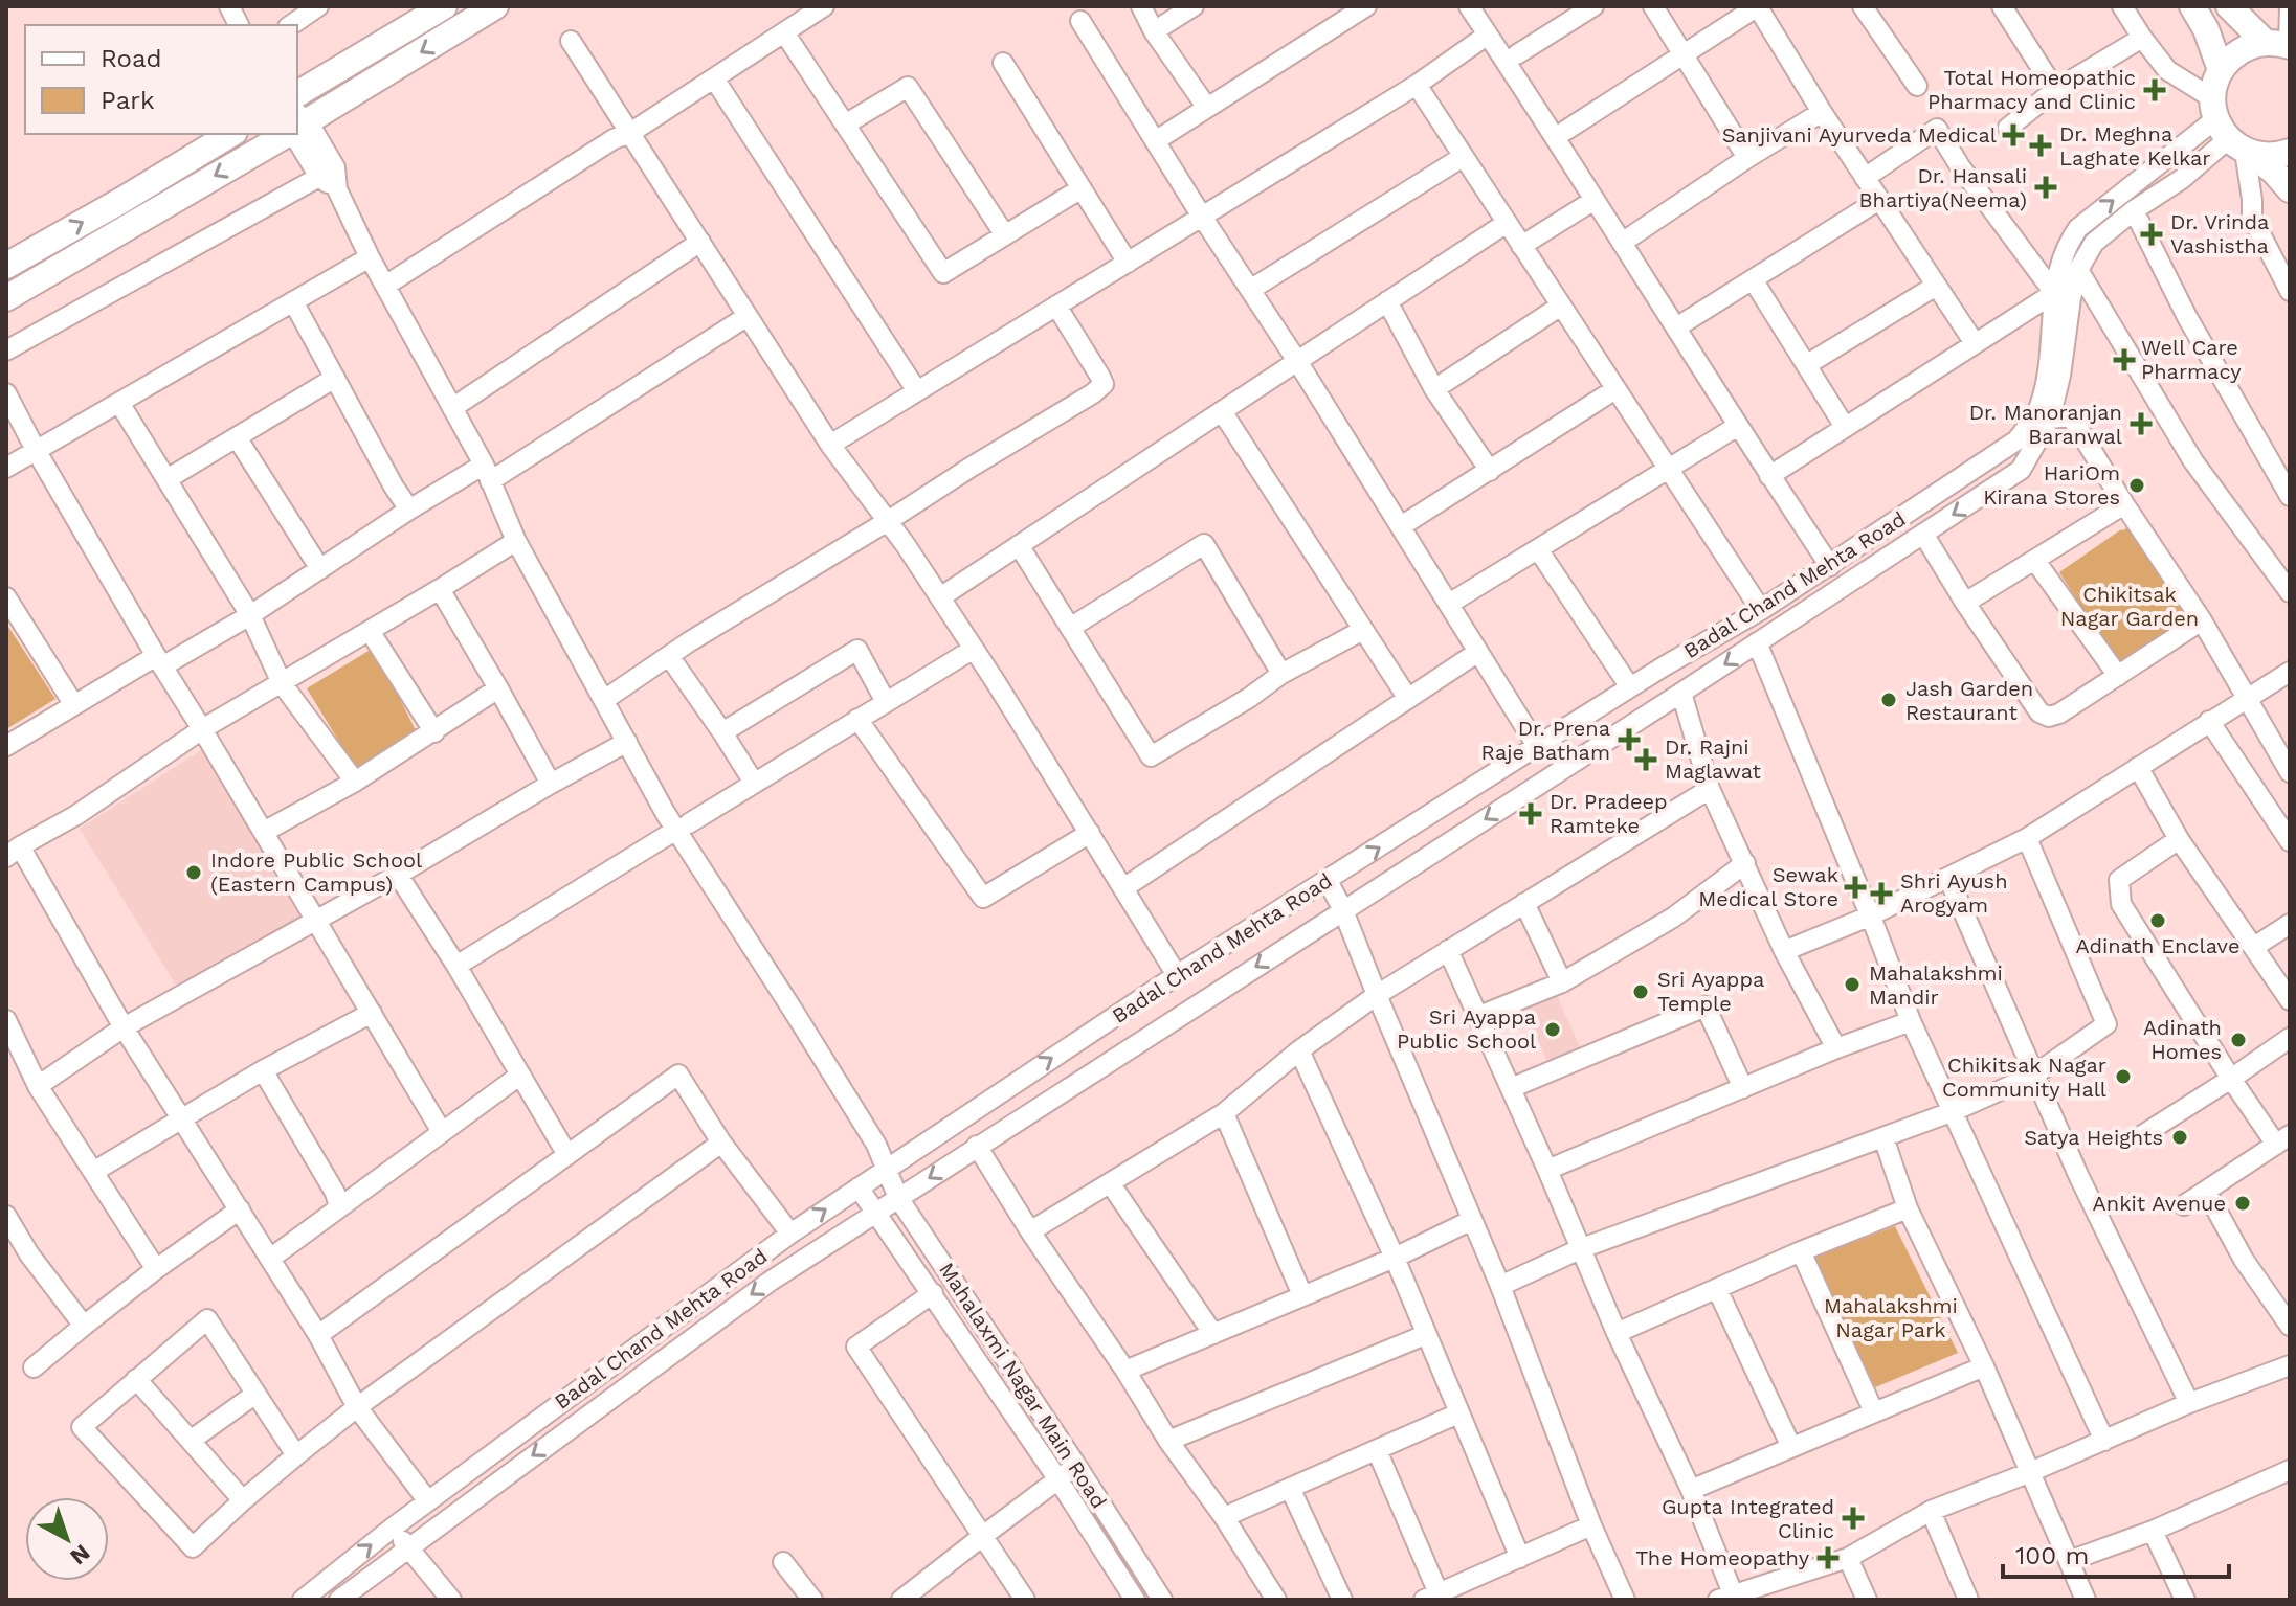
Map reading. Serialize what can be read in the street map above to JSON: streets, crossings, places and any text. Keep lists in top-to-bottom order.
{
  "streets": {
    "street": ["Badal Chand Mehta Road", "Mahalaxmi Nagar Main Road"]
  },
  "crossings": [
    ["Badal Chand Mehta Road", "Mahalaxmi Nagar Main Road"]
  ],
  "parks": ["Chikitsak Nagar Garden", "Mahalakshmi Nagar Park"],
  "places": {
    "health": [
      "Total Homeopathic Pharmacy and Clinic",
      "Sanjivani Ayurveda Medical",
      "Dr. Meghna Laghate Kelkar",
      "Dr. Hansali Bhartiya(Neema)",
      "Dr. Vrinda Vashistha",
      "Well Care Pharmacy",
      "Dr. Manoranjan Baranwal",
      "Dr. Prena Raje Batham",
      "Dr. Rajni Maglawat",
      "Dr. Pradeep Ramteke",
      "Sewak Medical Store",
      "Shri Ayush Arogyam",
      "Gupta Integrated Clinic",
      "The Homeopathy"
    ],
    "other": [
      "HariOm Kirana Stores",
      "Jash Garden Restaurant",
      "Indore Public School (Eastern Campus)",
      "Adinath Enclave",
      "Mahalakshmi Mandir",
      "Sri Ayappa Temple",
      "Sri Ayappa Public School",
      "Adinath Homes",
      "Chikitsak Nagar Community Hall",
      "Satya Heights",
      "Ankit Avenue"
    ]
  },
  "legend": ["Road", "Park"],
  "scale_bar": "100 m",
  "north": "bottom right"
}
